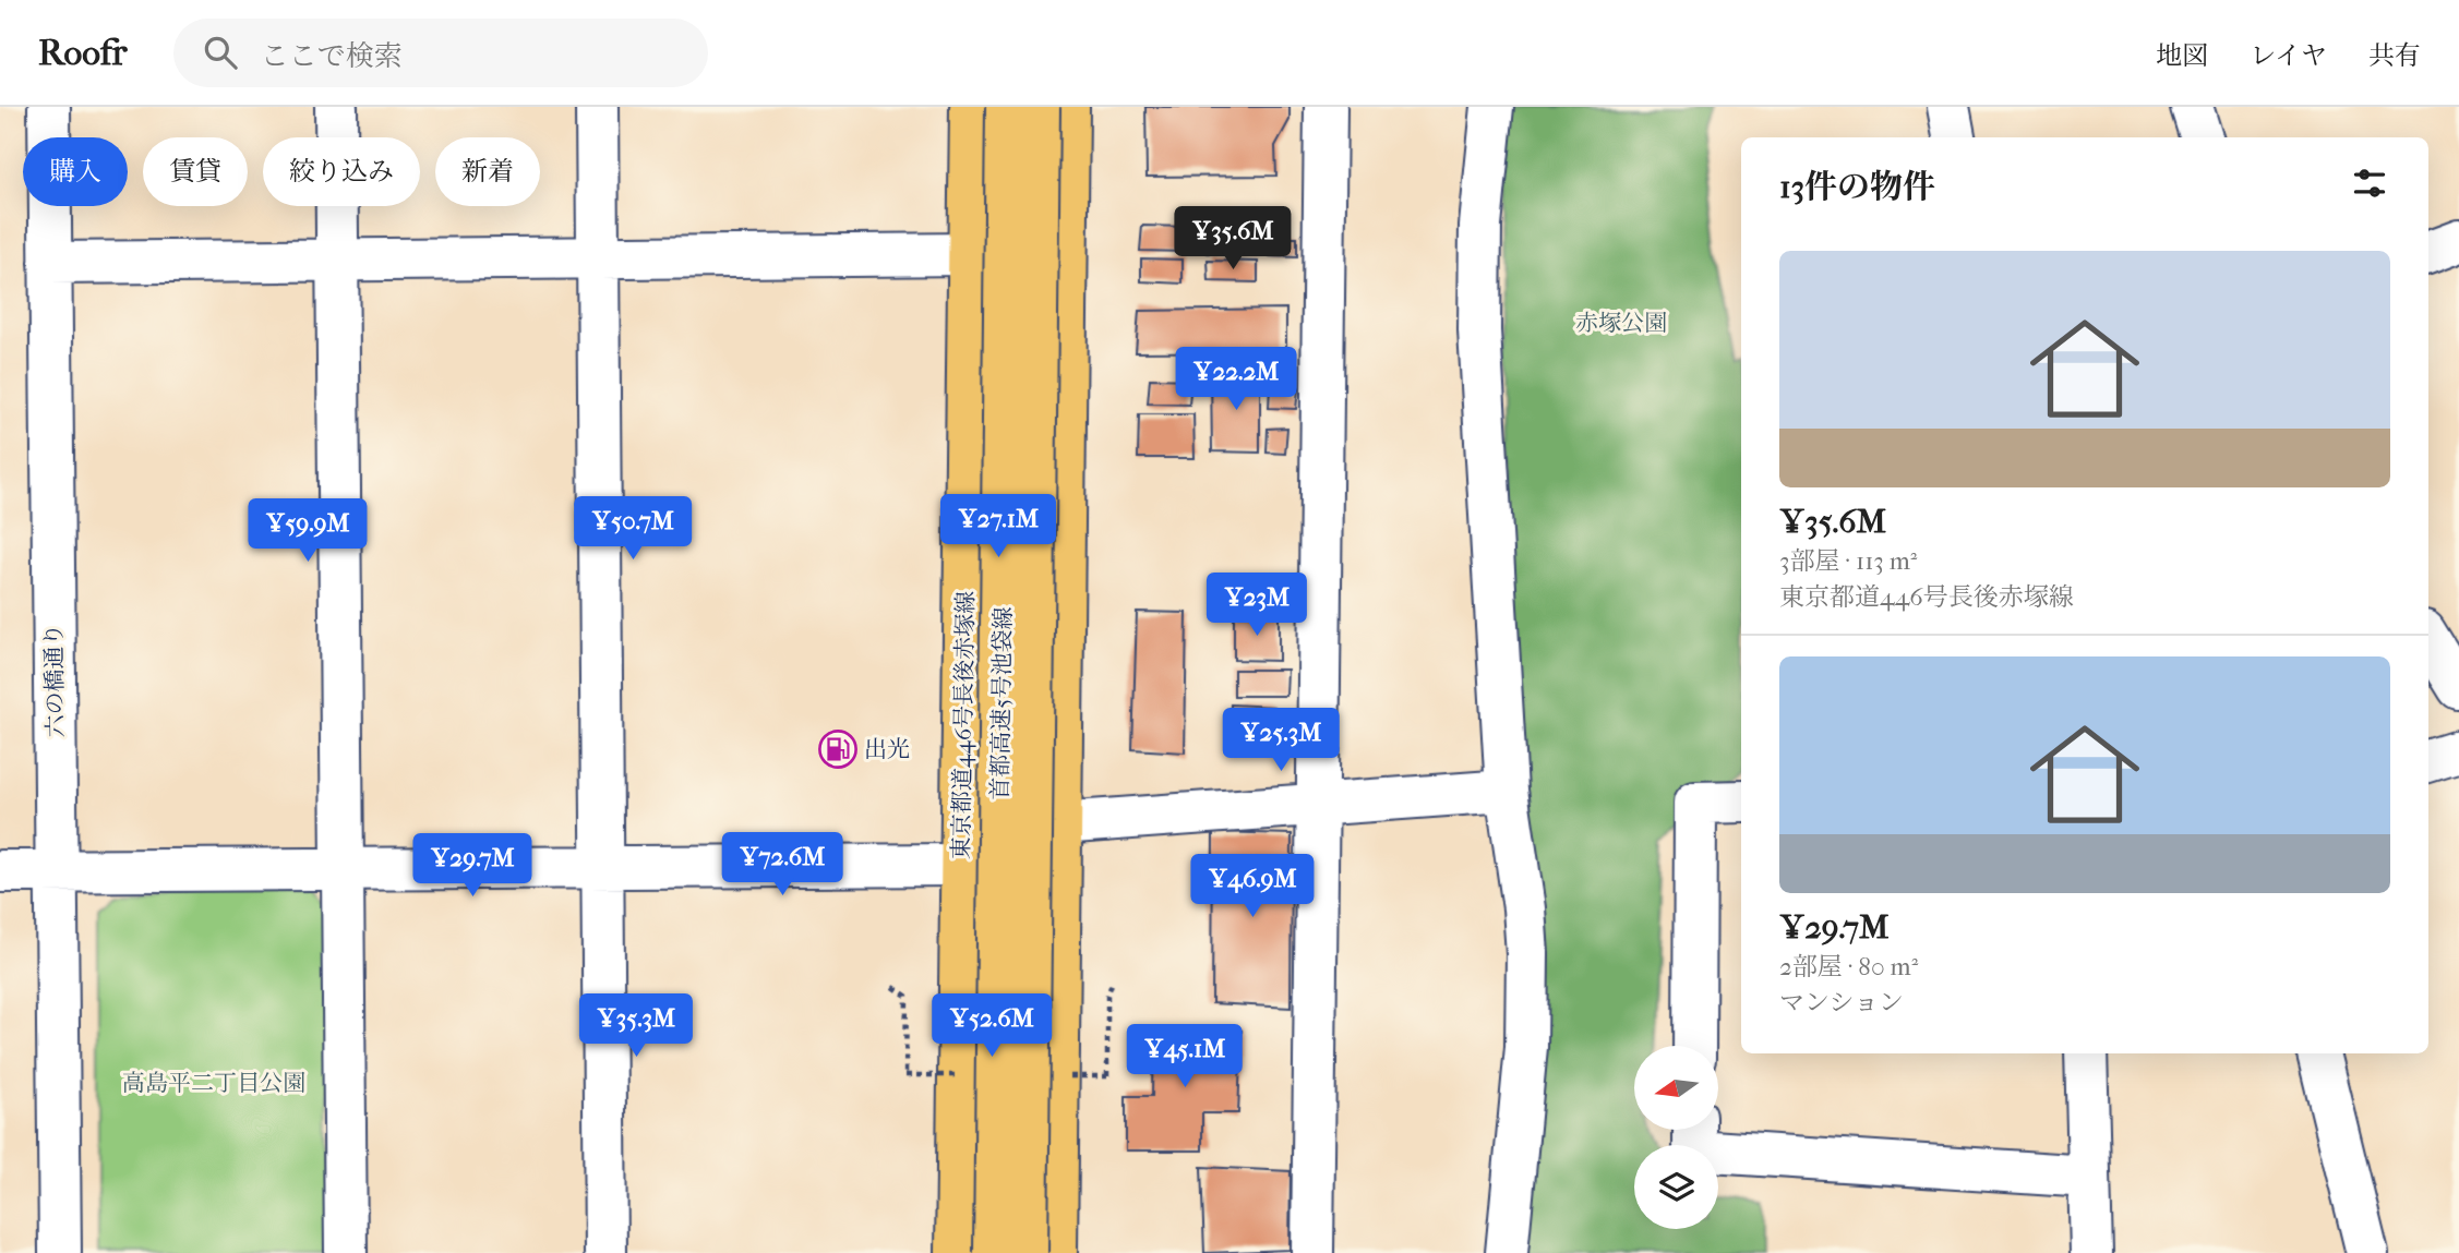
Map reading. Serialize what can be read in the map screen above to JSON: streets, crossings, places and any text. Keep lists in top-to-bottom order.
{
  "streets": {
    "main road": ["首都高速5号池袋線", "東京都道446号長後赤塚線"],
    "street": ["六の橋通り"]
  },
  "parks": ["赤塚公園", "高島平二丁目公園"],
  "places": {
    "fuel station": ["出光"]
  },
  "north": "left",
  "page": {
    "header": "Roofr",
    "search": "ここで検索",
    "nav": ["地図", "レイヤ", "共有"],
    "chip": [
      "購入",
      "賃貸",
      "絞り込み",
      "新着"
    ],
    "heading": "13件の物件",
    "price": [
      "¥35.6M",
      "¥22.2M",
      "¥27.1M",
      "¥50.7M",
      "¥59.9M",
      "¥23M",
      "¥25.3M",
      "¥72.6M",
      "¥29.7M",
      "¥46.9M",
      "¥35.3M",
      "¥52.6M",
      "¥45.1M"
    ],
    "list": [
      {
        "name": "¥35.6M",
        "note": "3部屋 · 113 m² · 東京都道446号長後赤塚線"
      },
      {
        "name": "¥29.7M",
        "note": "2部屋 · 80 m² · マンション"
      }
    ]
  }
}
